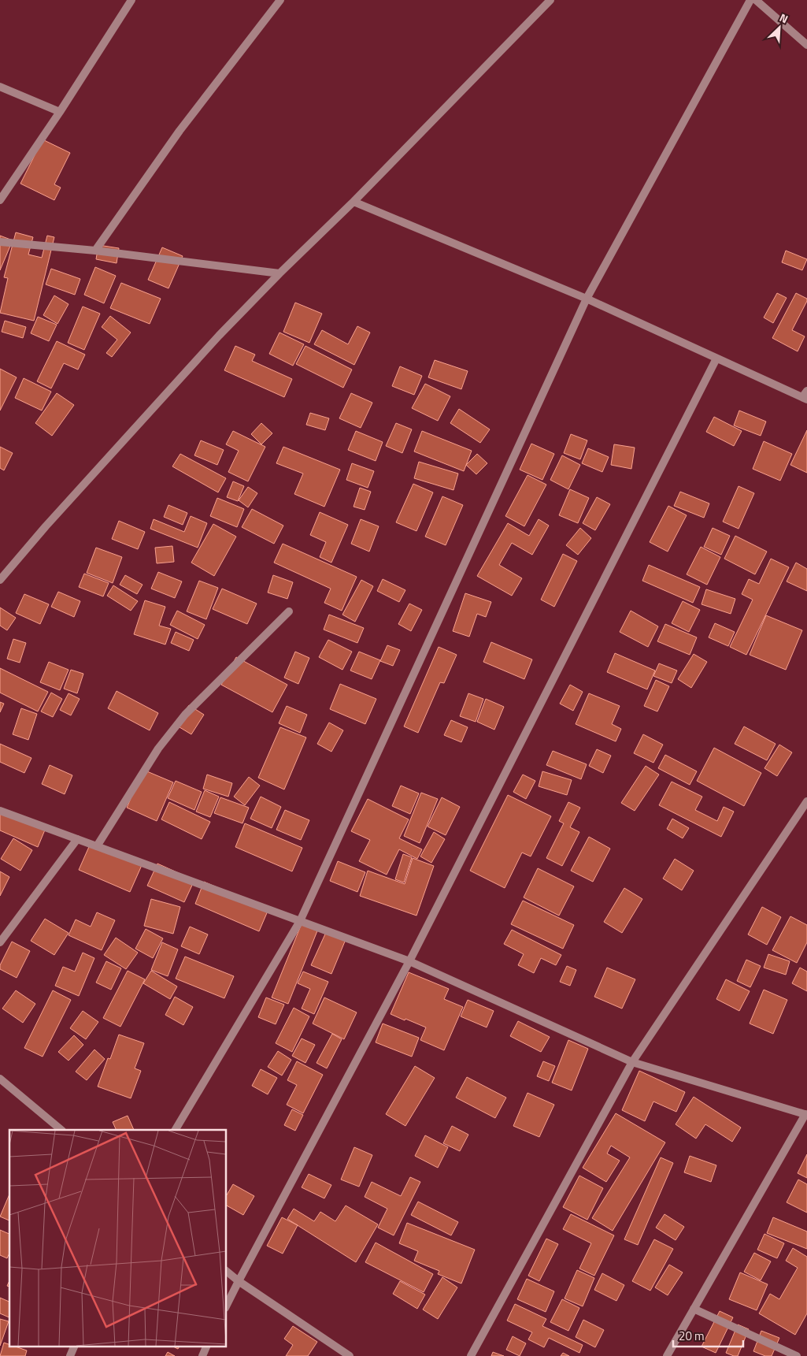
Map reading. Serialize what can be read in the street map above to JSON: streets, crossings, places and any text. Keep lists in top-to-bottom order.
{
  "scale_bar": "20 m",
  "north": "top right"
}
